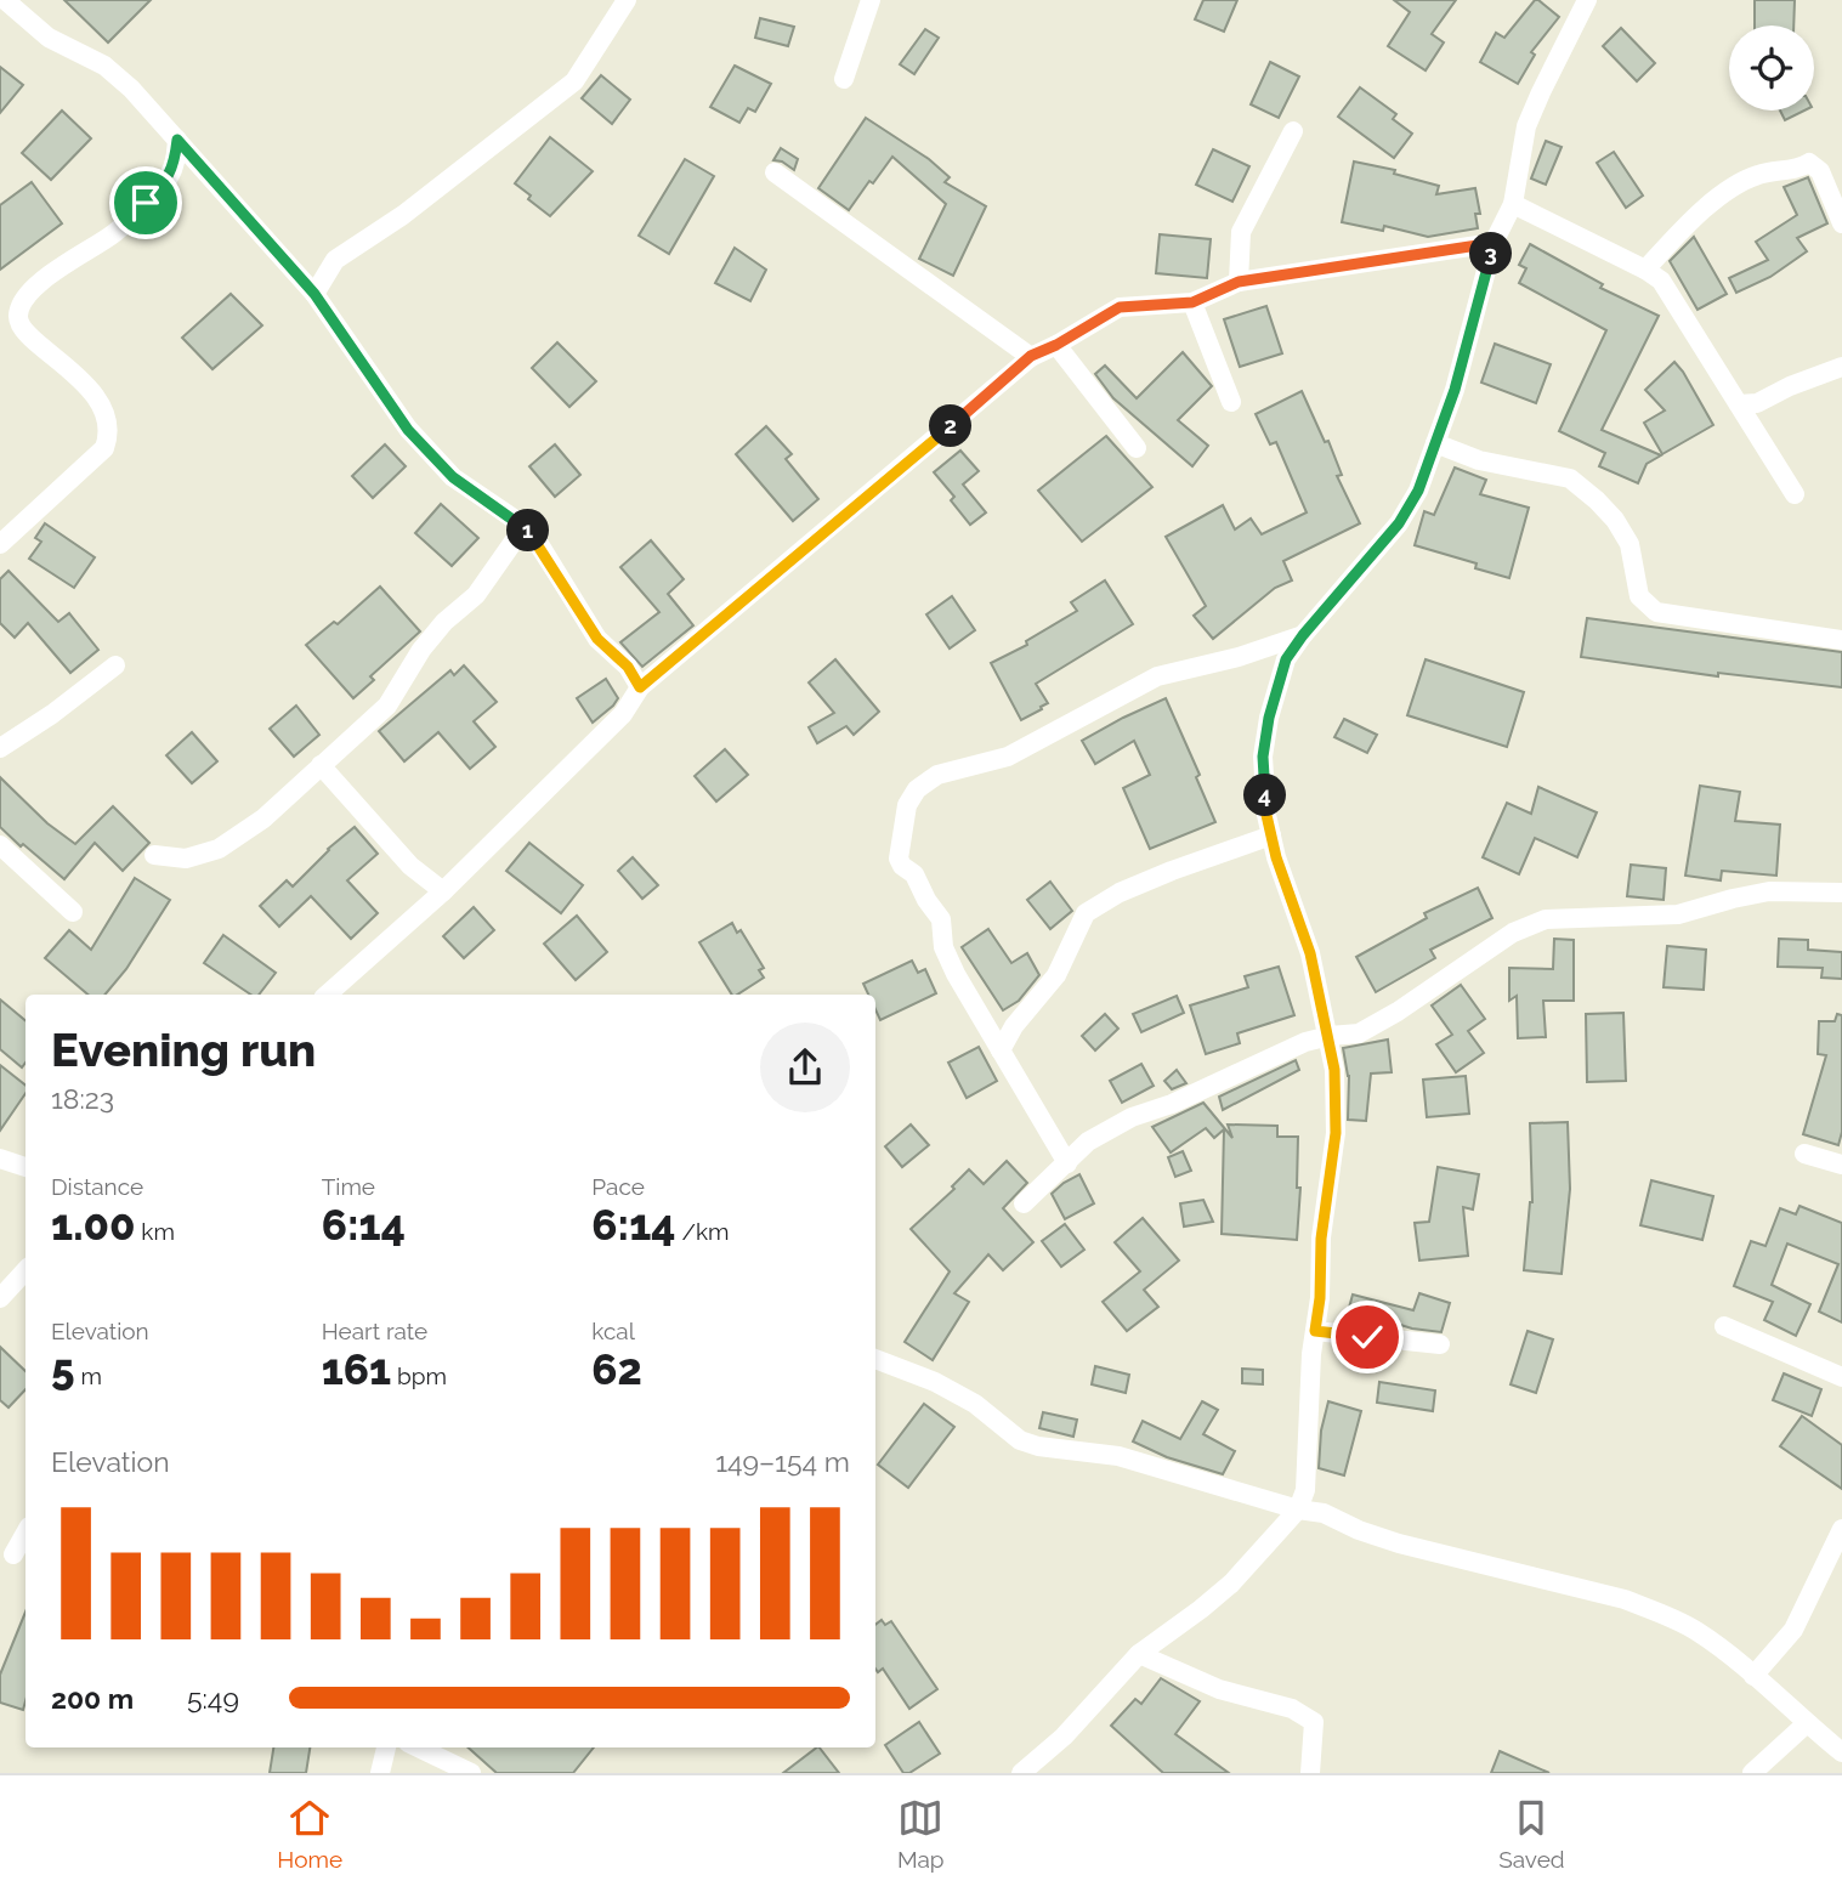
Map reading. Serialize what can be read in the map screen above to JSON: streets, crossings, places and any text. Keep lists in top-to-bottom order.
{
  "page": {
    "pins": [
      "3",
      "2",
      "1",
      "4"
    ],
    "heading": ["Evening run", "18:23"],
    "stats": [
      ["Distance", "1.00 km"],
      ["Time", "6:14"],
      ["Pace", "6:14 /km"],
      ["Elevation", "5 m"],
      ["Heart rate", "161 bpm"],
      ["kcal", "62"]
    ],
    "chart": ["Elevation", "149–154 m"],
    "list": [
      {
        "name": "200 m",
        "note": "5:49"
      }
    ],
    "tabs": ["Home", "Map", "Saved"]
  }
}
